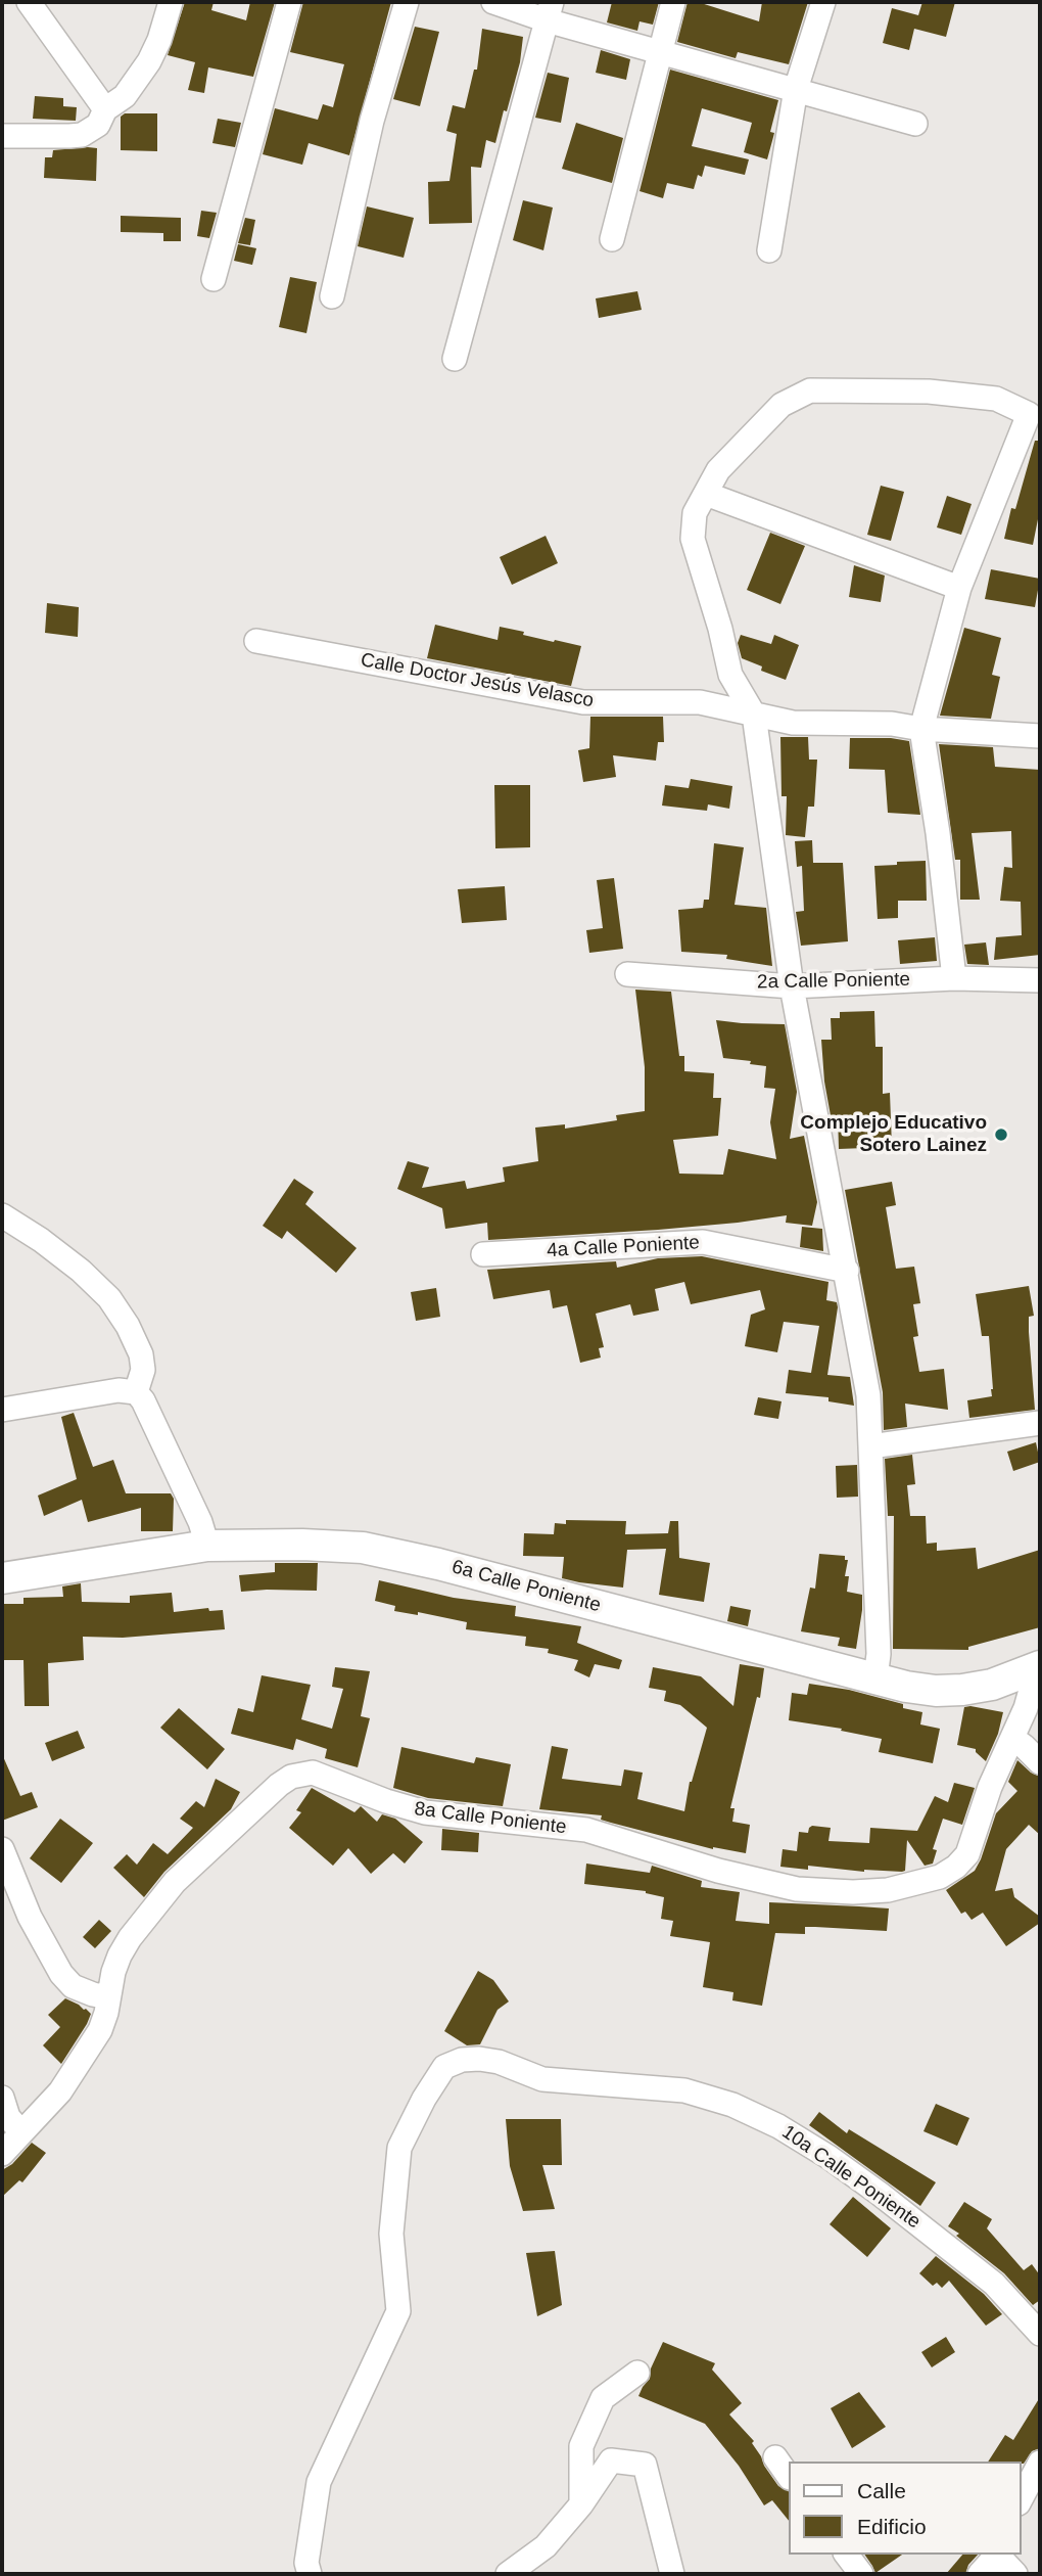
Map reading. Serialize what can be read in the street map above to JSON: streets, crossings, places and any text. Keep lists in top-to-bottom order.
{
  "streets": {
    "street": [
      "Calle Doctor Jesús Velasco",
      "2a Calle Poniente",
      "4a Calle Poniente",
      "6a Calle Poniente",
      "8a Calle Poniente",
      "10a Calle Poniente"
    ]
  },
  "crossings": [
    ["6a Calle Poniente", "8a Calle Poniente"]
  ],
  "places": ["Complejo Educativo Sotero Lainez"],
  "legend": ["Calle", "Edificio"]
}
